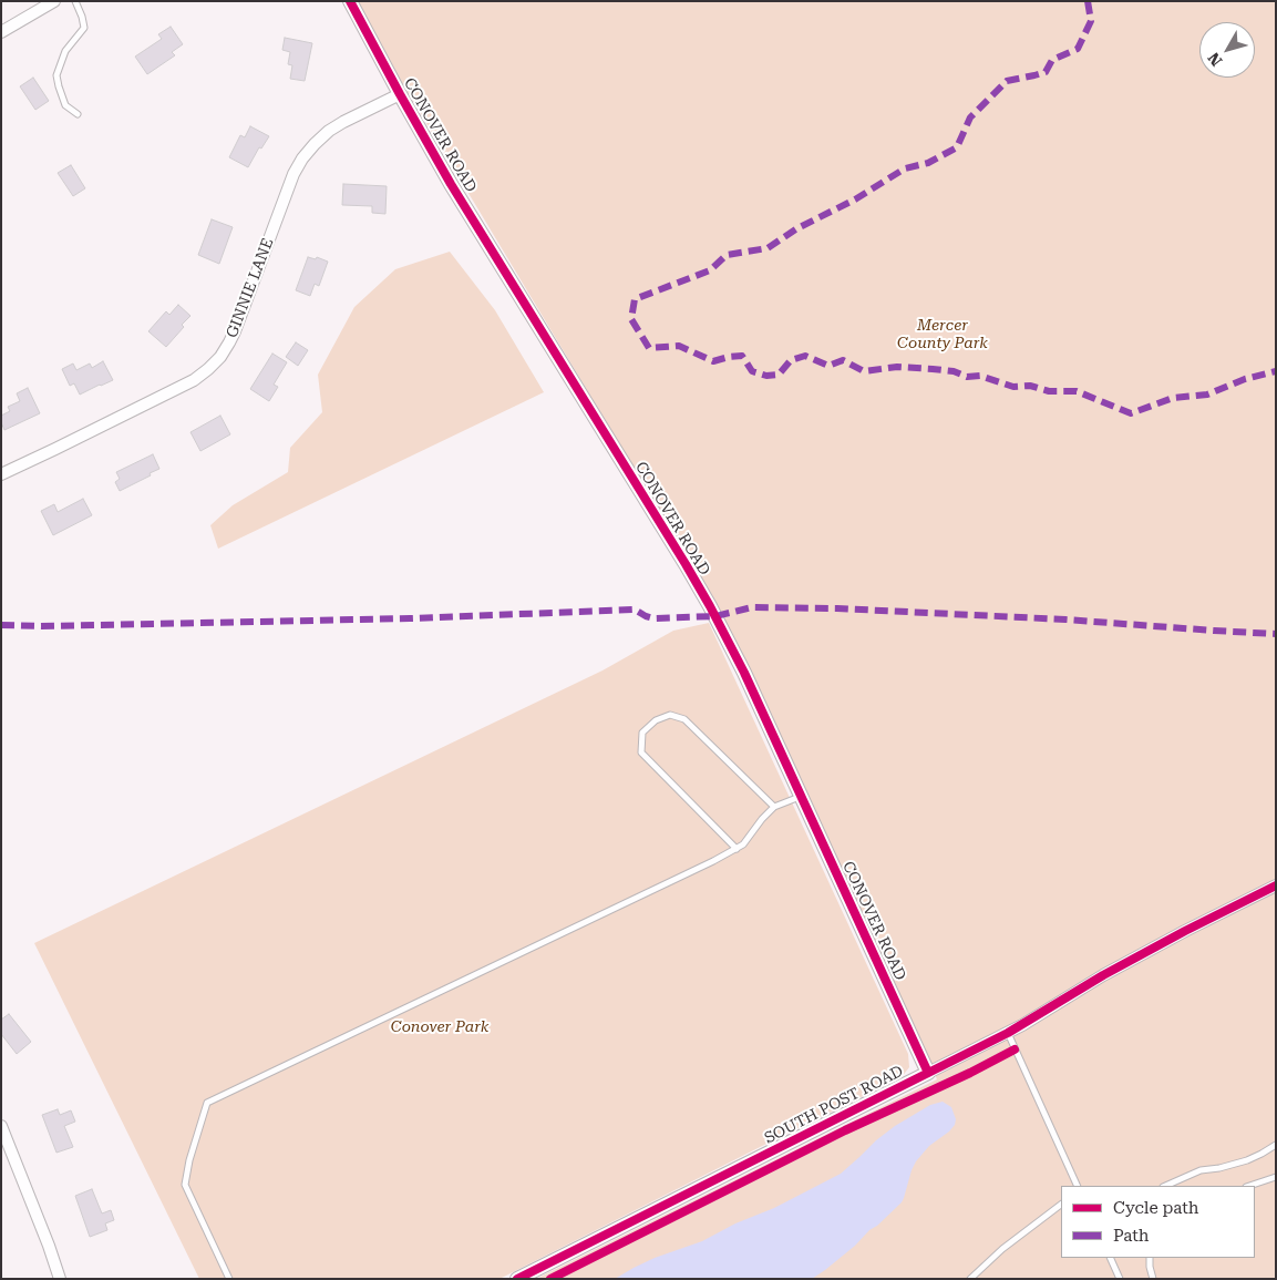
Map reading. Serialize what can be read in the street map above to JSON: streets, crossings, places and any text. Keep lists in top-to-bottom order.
{
  "streets": {
    "street": ["CONOVER ROAD", "GINNIE LANE", "SOUTH POST ROAD"]
  },
  "crossings": [
    ["CONOVER ROAD", "GINNIE LANE"],
    ["CONOVER ROAD", "SOUTH POST ROAD"]
  ],
  "parks": ["Mercer County Park", "Conover Park"],
  "legend": ["Cycle path", "Path"],
  "north": "bottom left"
}
